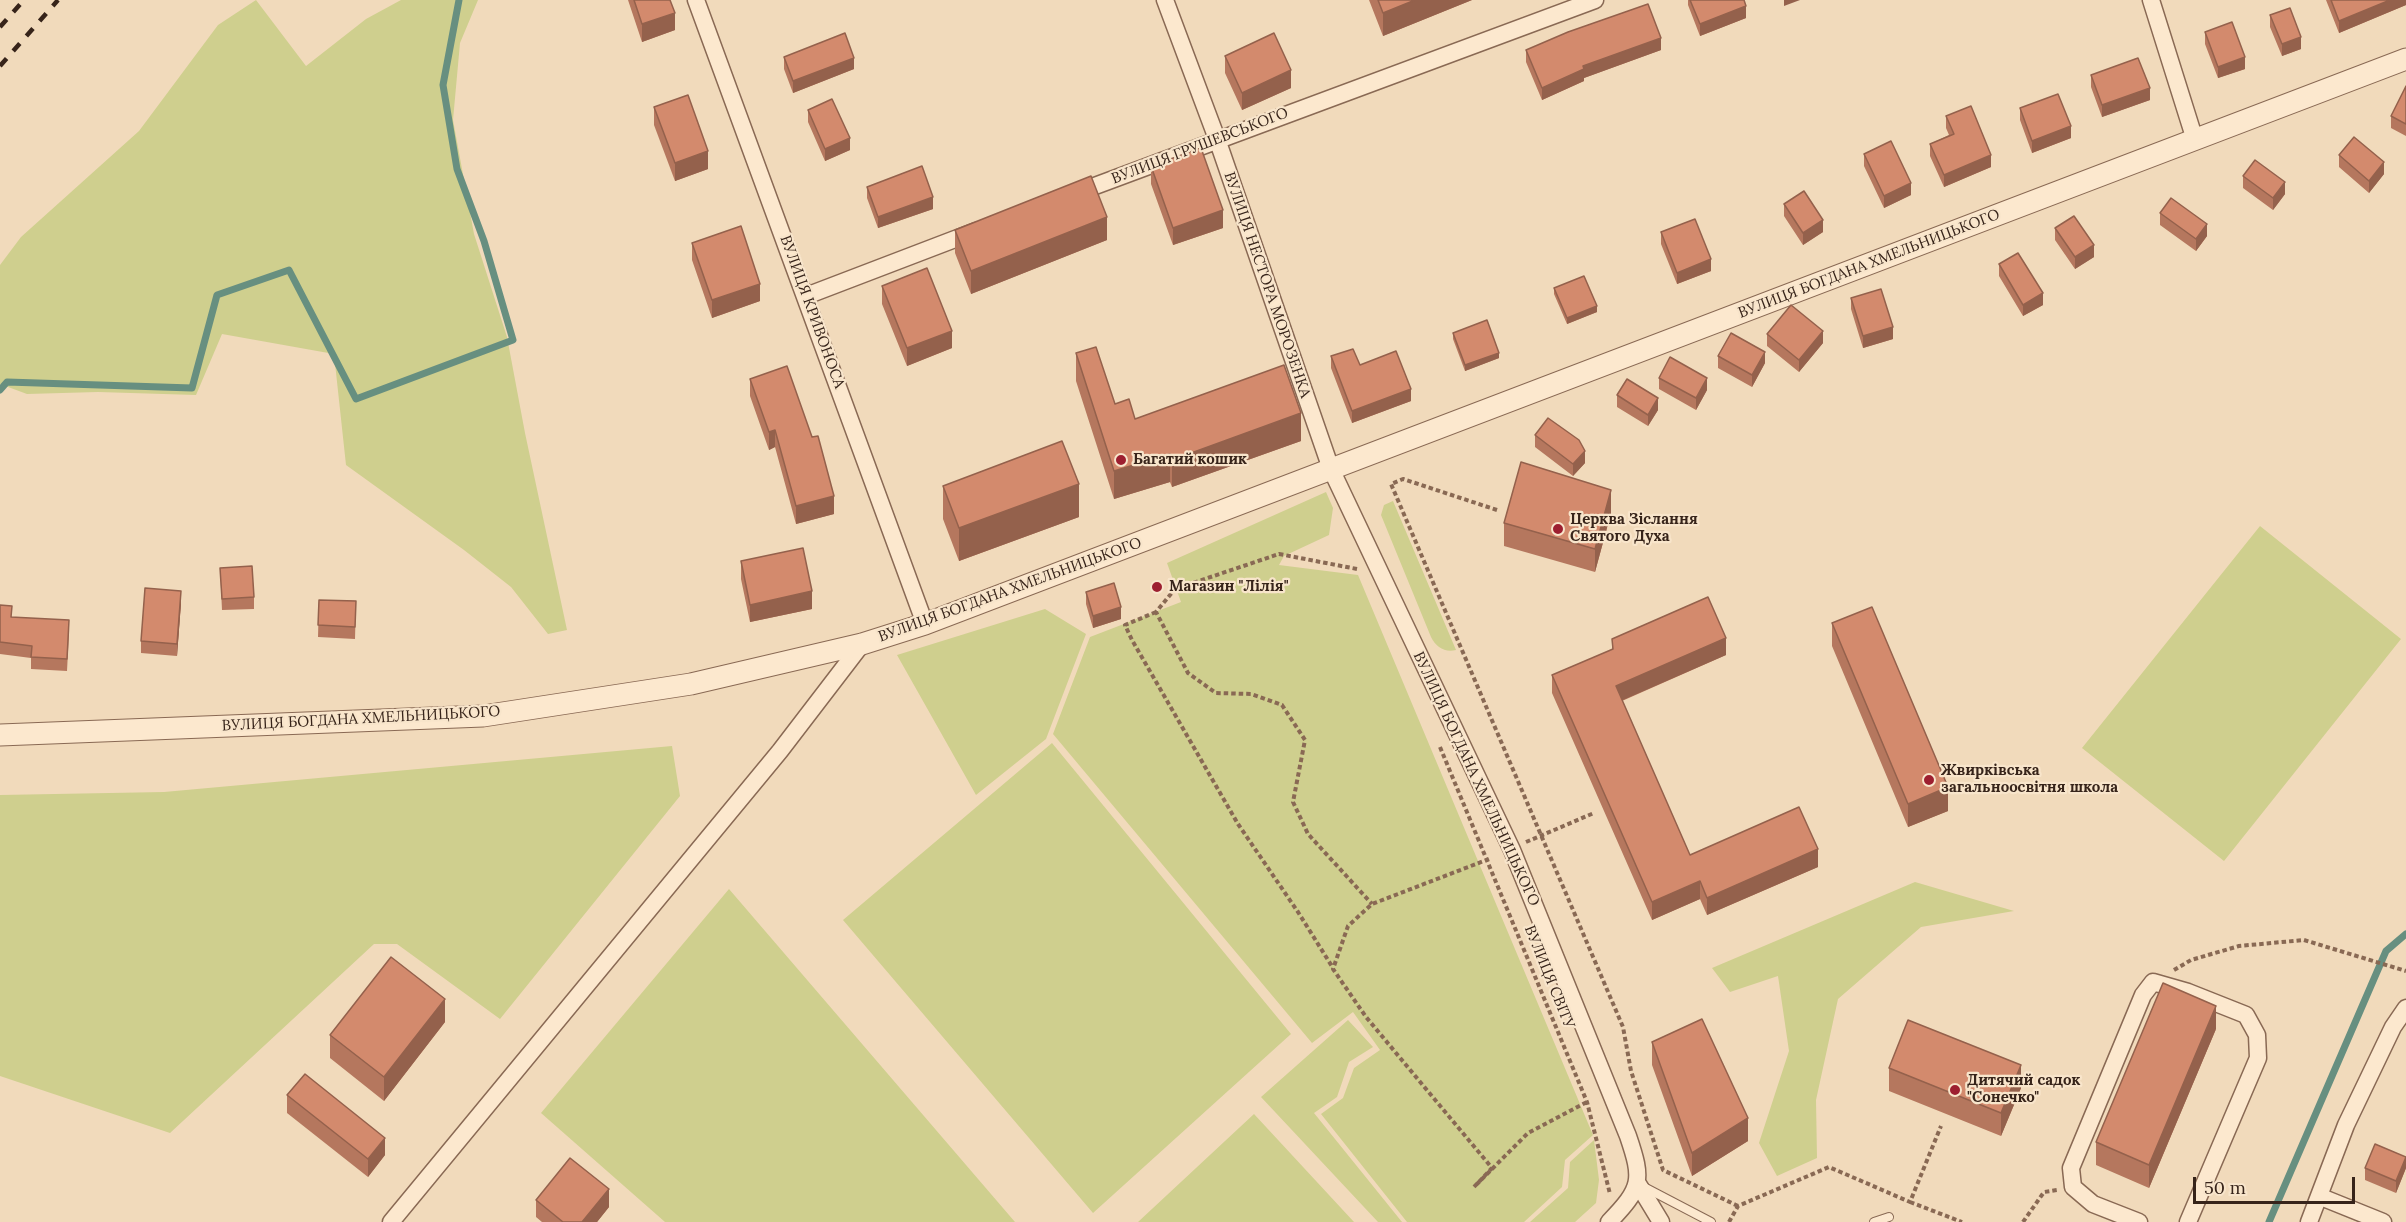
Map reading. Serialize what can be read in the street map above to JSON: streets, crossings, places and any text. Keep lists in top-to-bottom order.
{
  "streets": {
    "street": [
      "ВУЛИЦЯ ГРУШЕВСЬКОГО",
      "ВУЛИЦЯ БОГДАНА ХМЕЛЬНИЦЬКОГО",
      "ВУЛИЦЯ НЕСТОРА МОРОЗЕНКА",
      "ВУЛИЦЯ КРИВОНОСА"
    ],
    "path": ["ВУЛИЦЯ СВІТУ"]
  },
  "crossings": [
    ["ВУЛИЦЯ ГРУШЕВСЬКОГО", "ВУЛИЦЯ НЕСТОРА МОРОЗЕНКА"],
    ["ВУЛИЦЯ БОГДАНА ХМЕЛЬНИЦЬКОГО", "ВУЛИЦЯ НЕСТОРА МОРОЗЕНКА"],
    ["ВУЛИЦЯ БОГДАНА ХМЕЛЬНИЦЬКОГО", "ВУЛИЦЯ КРИВОНОСА"]
  ],
  "places": [
    "Багатий кошик",
    "Церква Зіслання Святого Духа",
    "Магазин \"Лілія\"",
    "Жвирківська загальноосвітня школа",
    "Дитячий садок \"Сонечко\""
  ],
  "scale_bar": "50 m"
}
